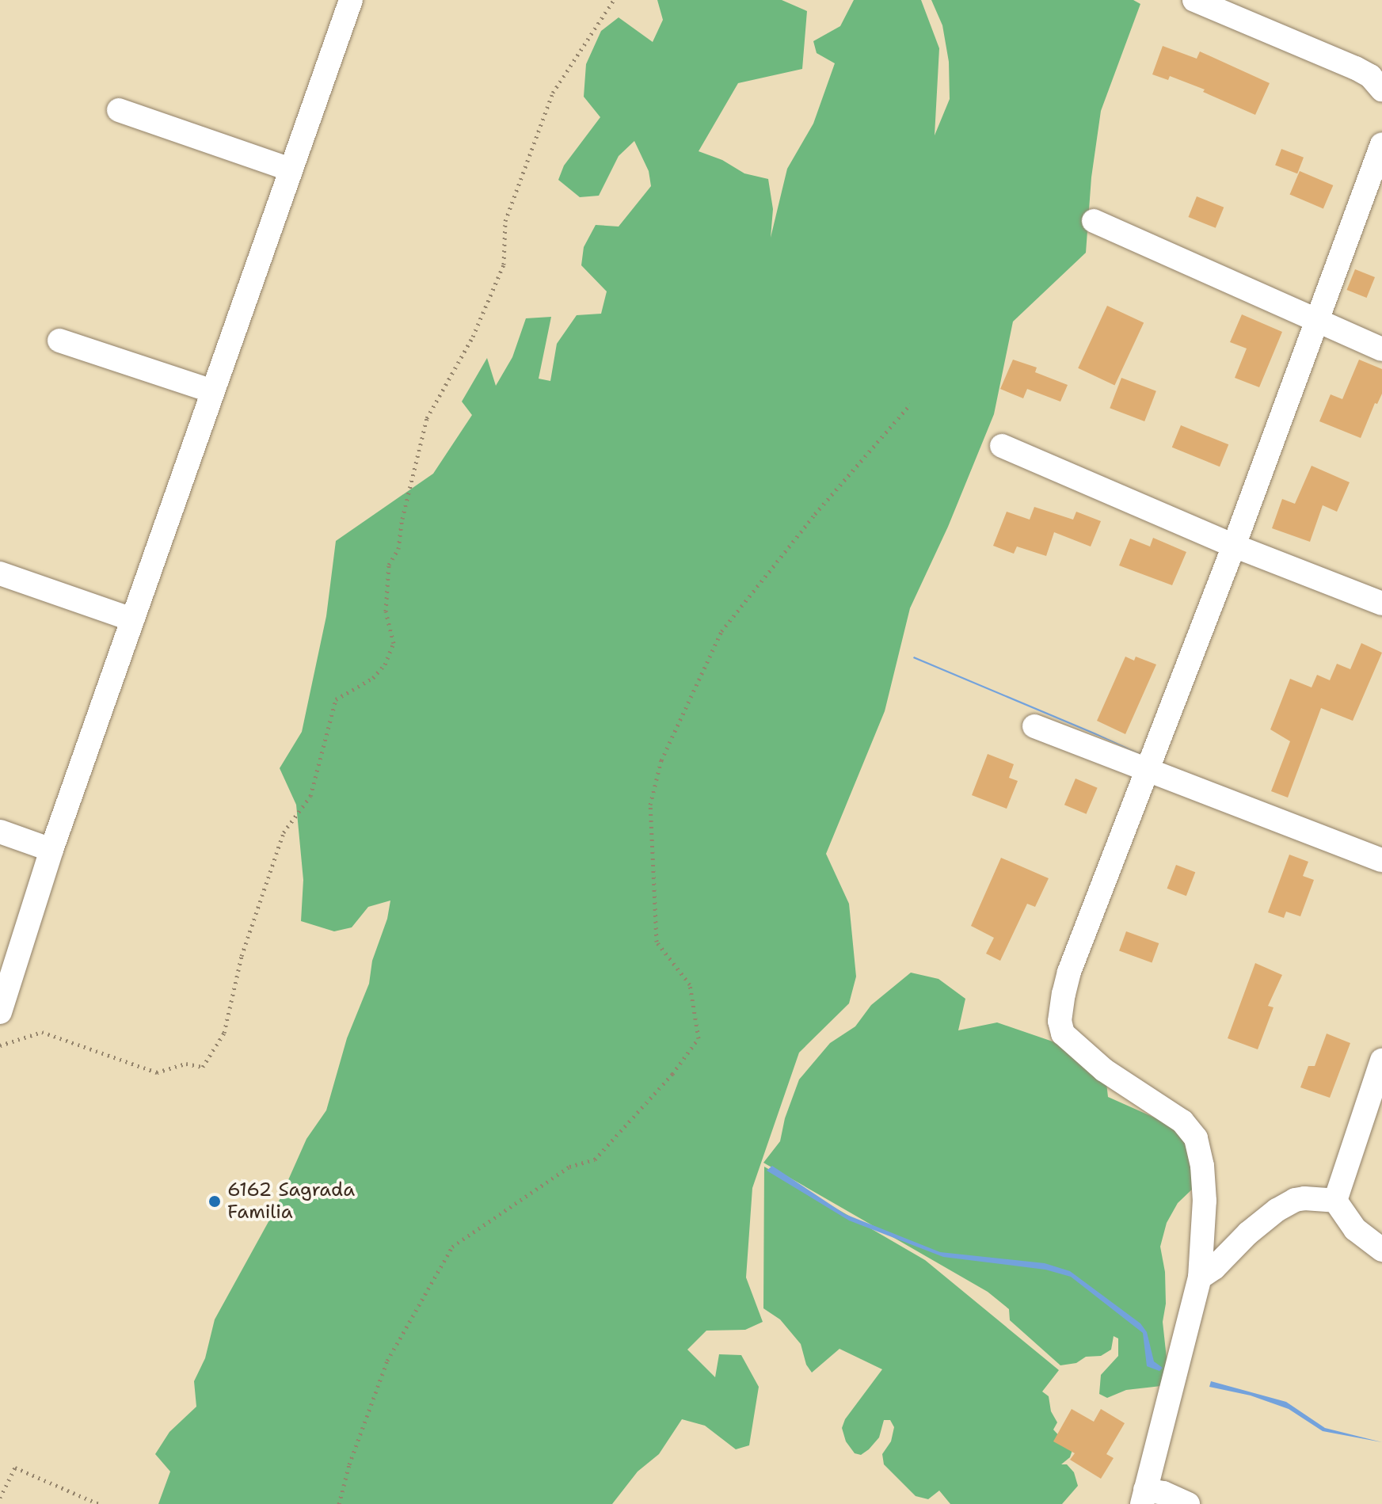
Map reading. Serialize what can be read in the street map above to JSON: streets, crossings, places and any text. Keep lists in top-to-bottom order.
{
  "places": ["6162 Sagrada Familia"]
}
